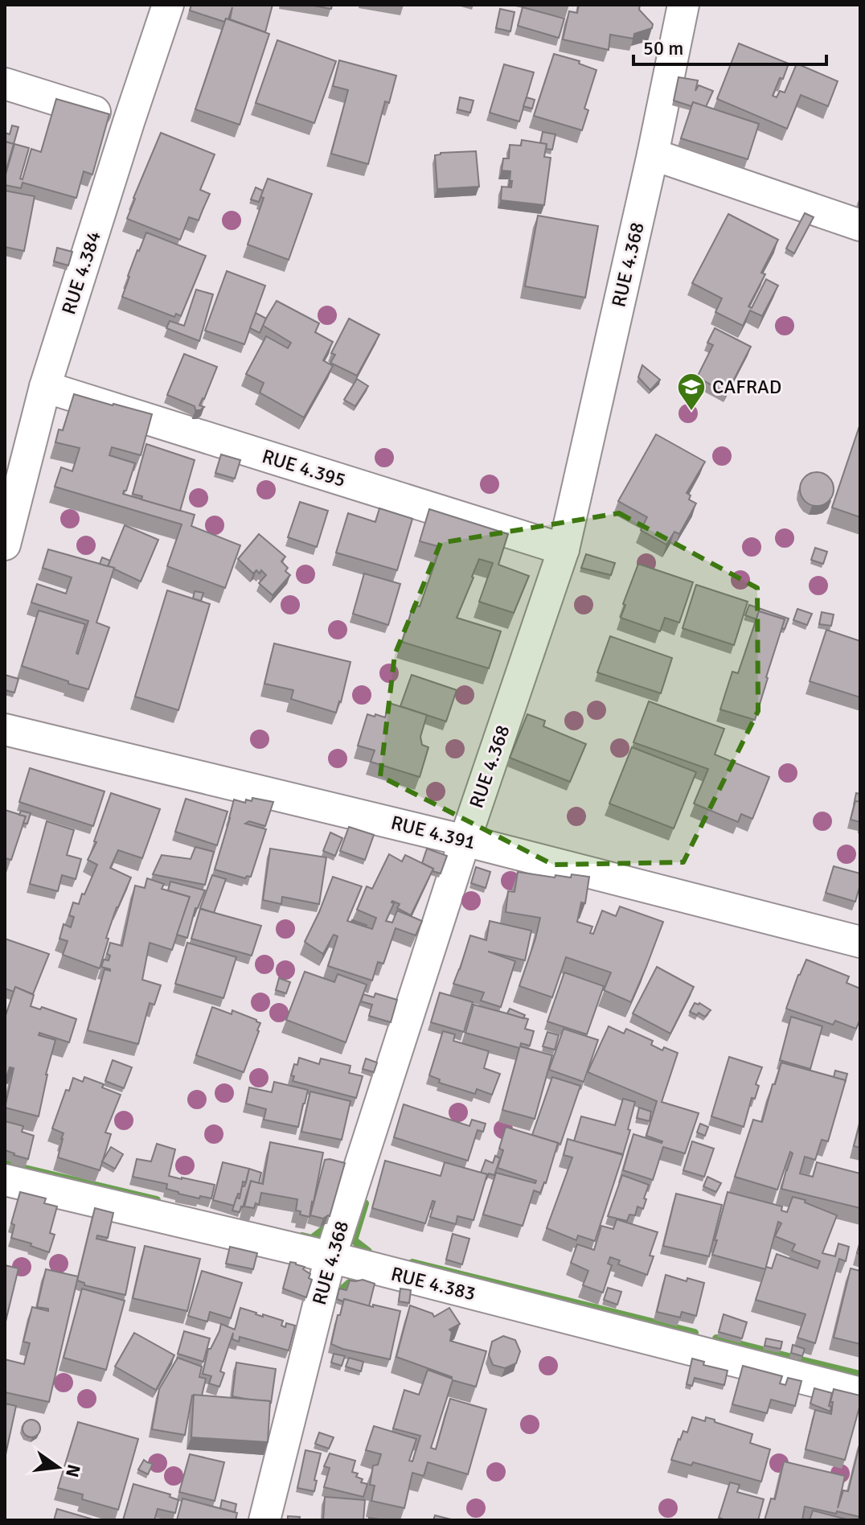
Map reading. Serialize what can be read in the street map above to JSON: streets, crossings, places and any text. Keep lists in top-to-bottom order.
{
  "streets": {
    "street": [
      "RUE 4.368",
      "RUE 4.384",
      "RUE 4.395",
      "RUE 4.391",
      "RUE 4.383"
    ]
  },
  "crossings": [
    ["RUE 4.368", "RUE 4.395"],
    ["RUE 4.368", "RUE 4.391"],
    ["RUE 4.368", "RUE 4.383"],
    ["RUE 4.384", "RUE 4.395"]
  ],
  "places": {
    "school or university": ["CAFRAD"]
  },
  "scale_bar": "50 m",
  "north": "right"
}
